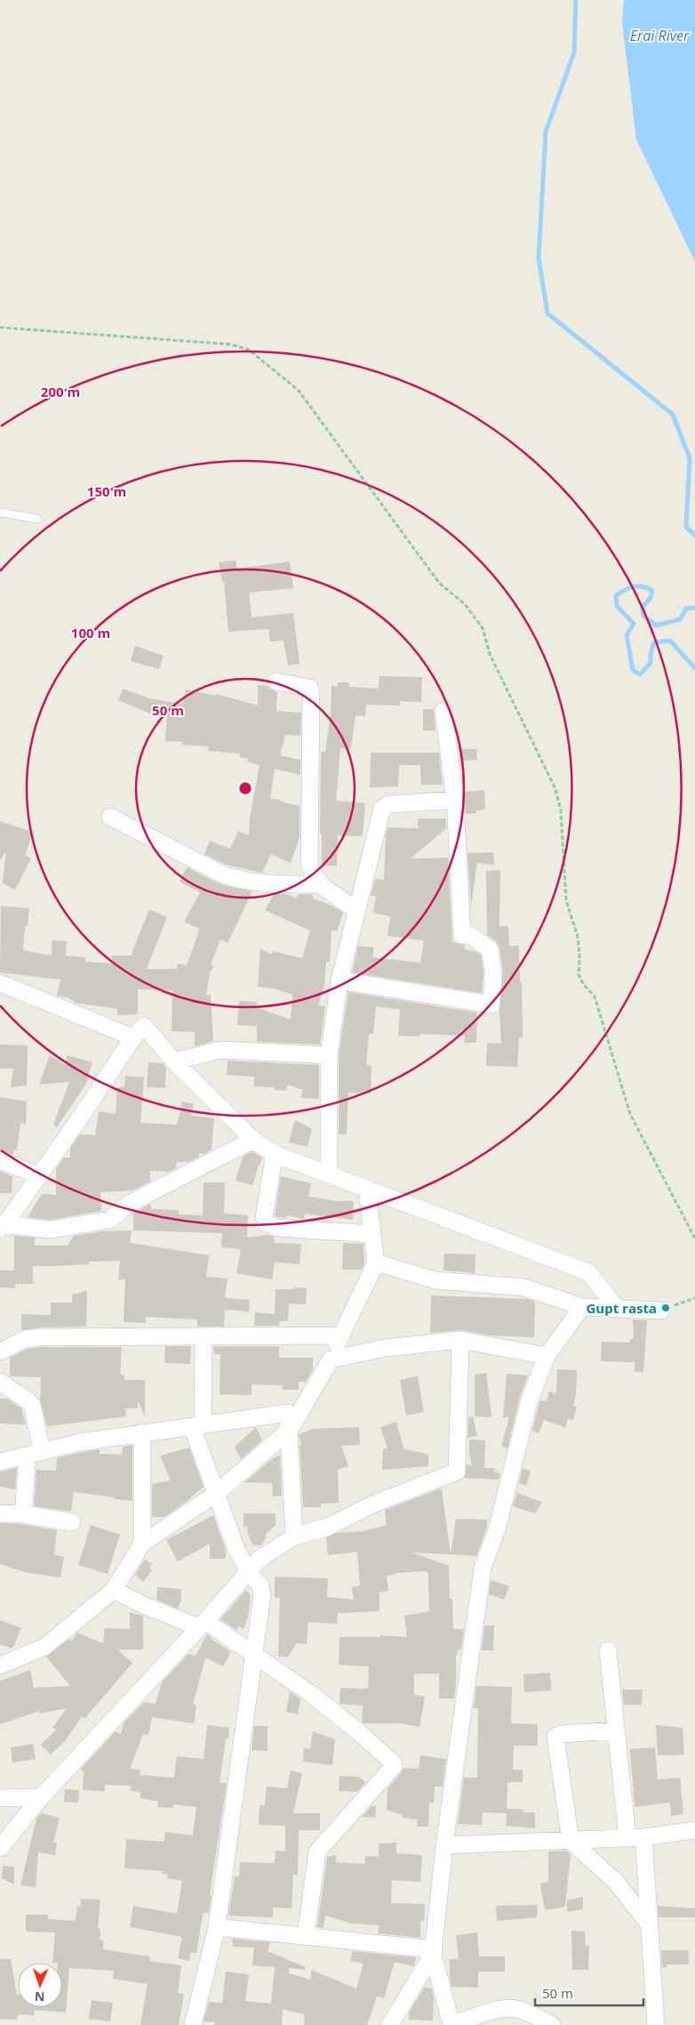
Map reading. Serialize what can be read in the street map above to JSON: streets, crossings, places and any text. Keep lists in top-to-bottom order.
{
  "water": ["Erai River"],
  "places": ["Gupt rasta"],
  "scale_bar": "50 m",
  "north": "bottom",
  "rings": [
    "200 m",
    "150 m",
    "100 m",
    "50 m"
  ]
}
